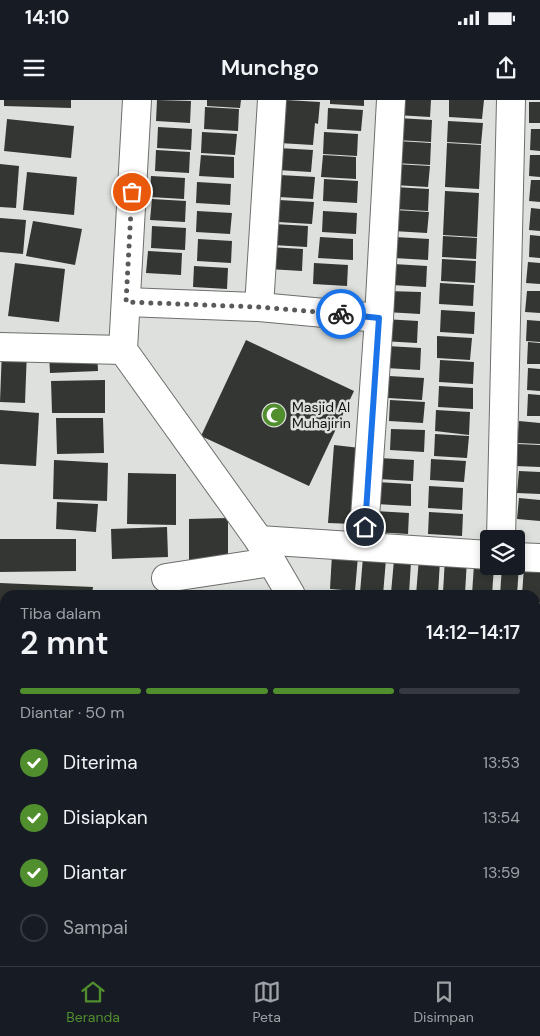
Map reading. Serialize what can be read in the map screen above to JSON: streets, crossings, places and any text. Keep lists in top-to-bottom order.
{
  "places": {
    "mosque": ["Masjid Al Muhajirin"]
  },
  "page": {
    "status": "14:10",
    "header": "Munchgo",
    "heading": ["2 mnt", "Tiba dalam", "14:12–14:17"],
    "bar": "Diantar · 50 m",
    "list": [
      ["Diterima", "13:53"],
      ["Disiapkan", "13:54"],
      ["Diantar", "13:59"],
      "Sampai"
    ],
    "tabs": ["Beranda", "Peta", "Disimpan"]
  }
}
